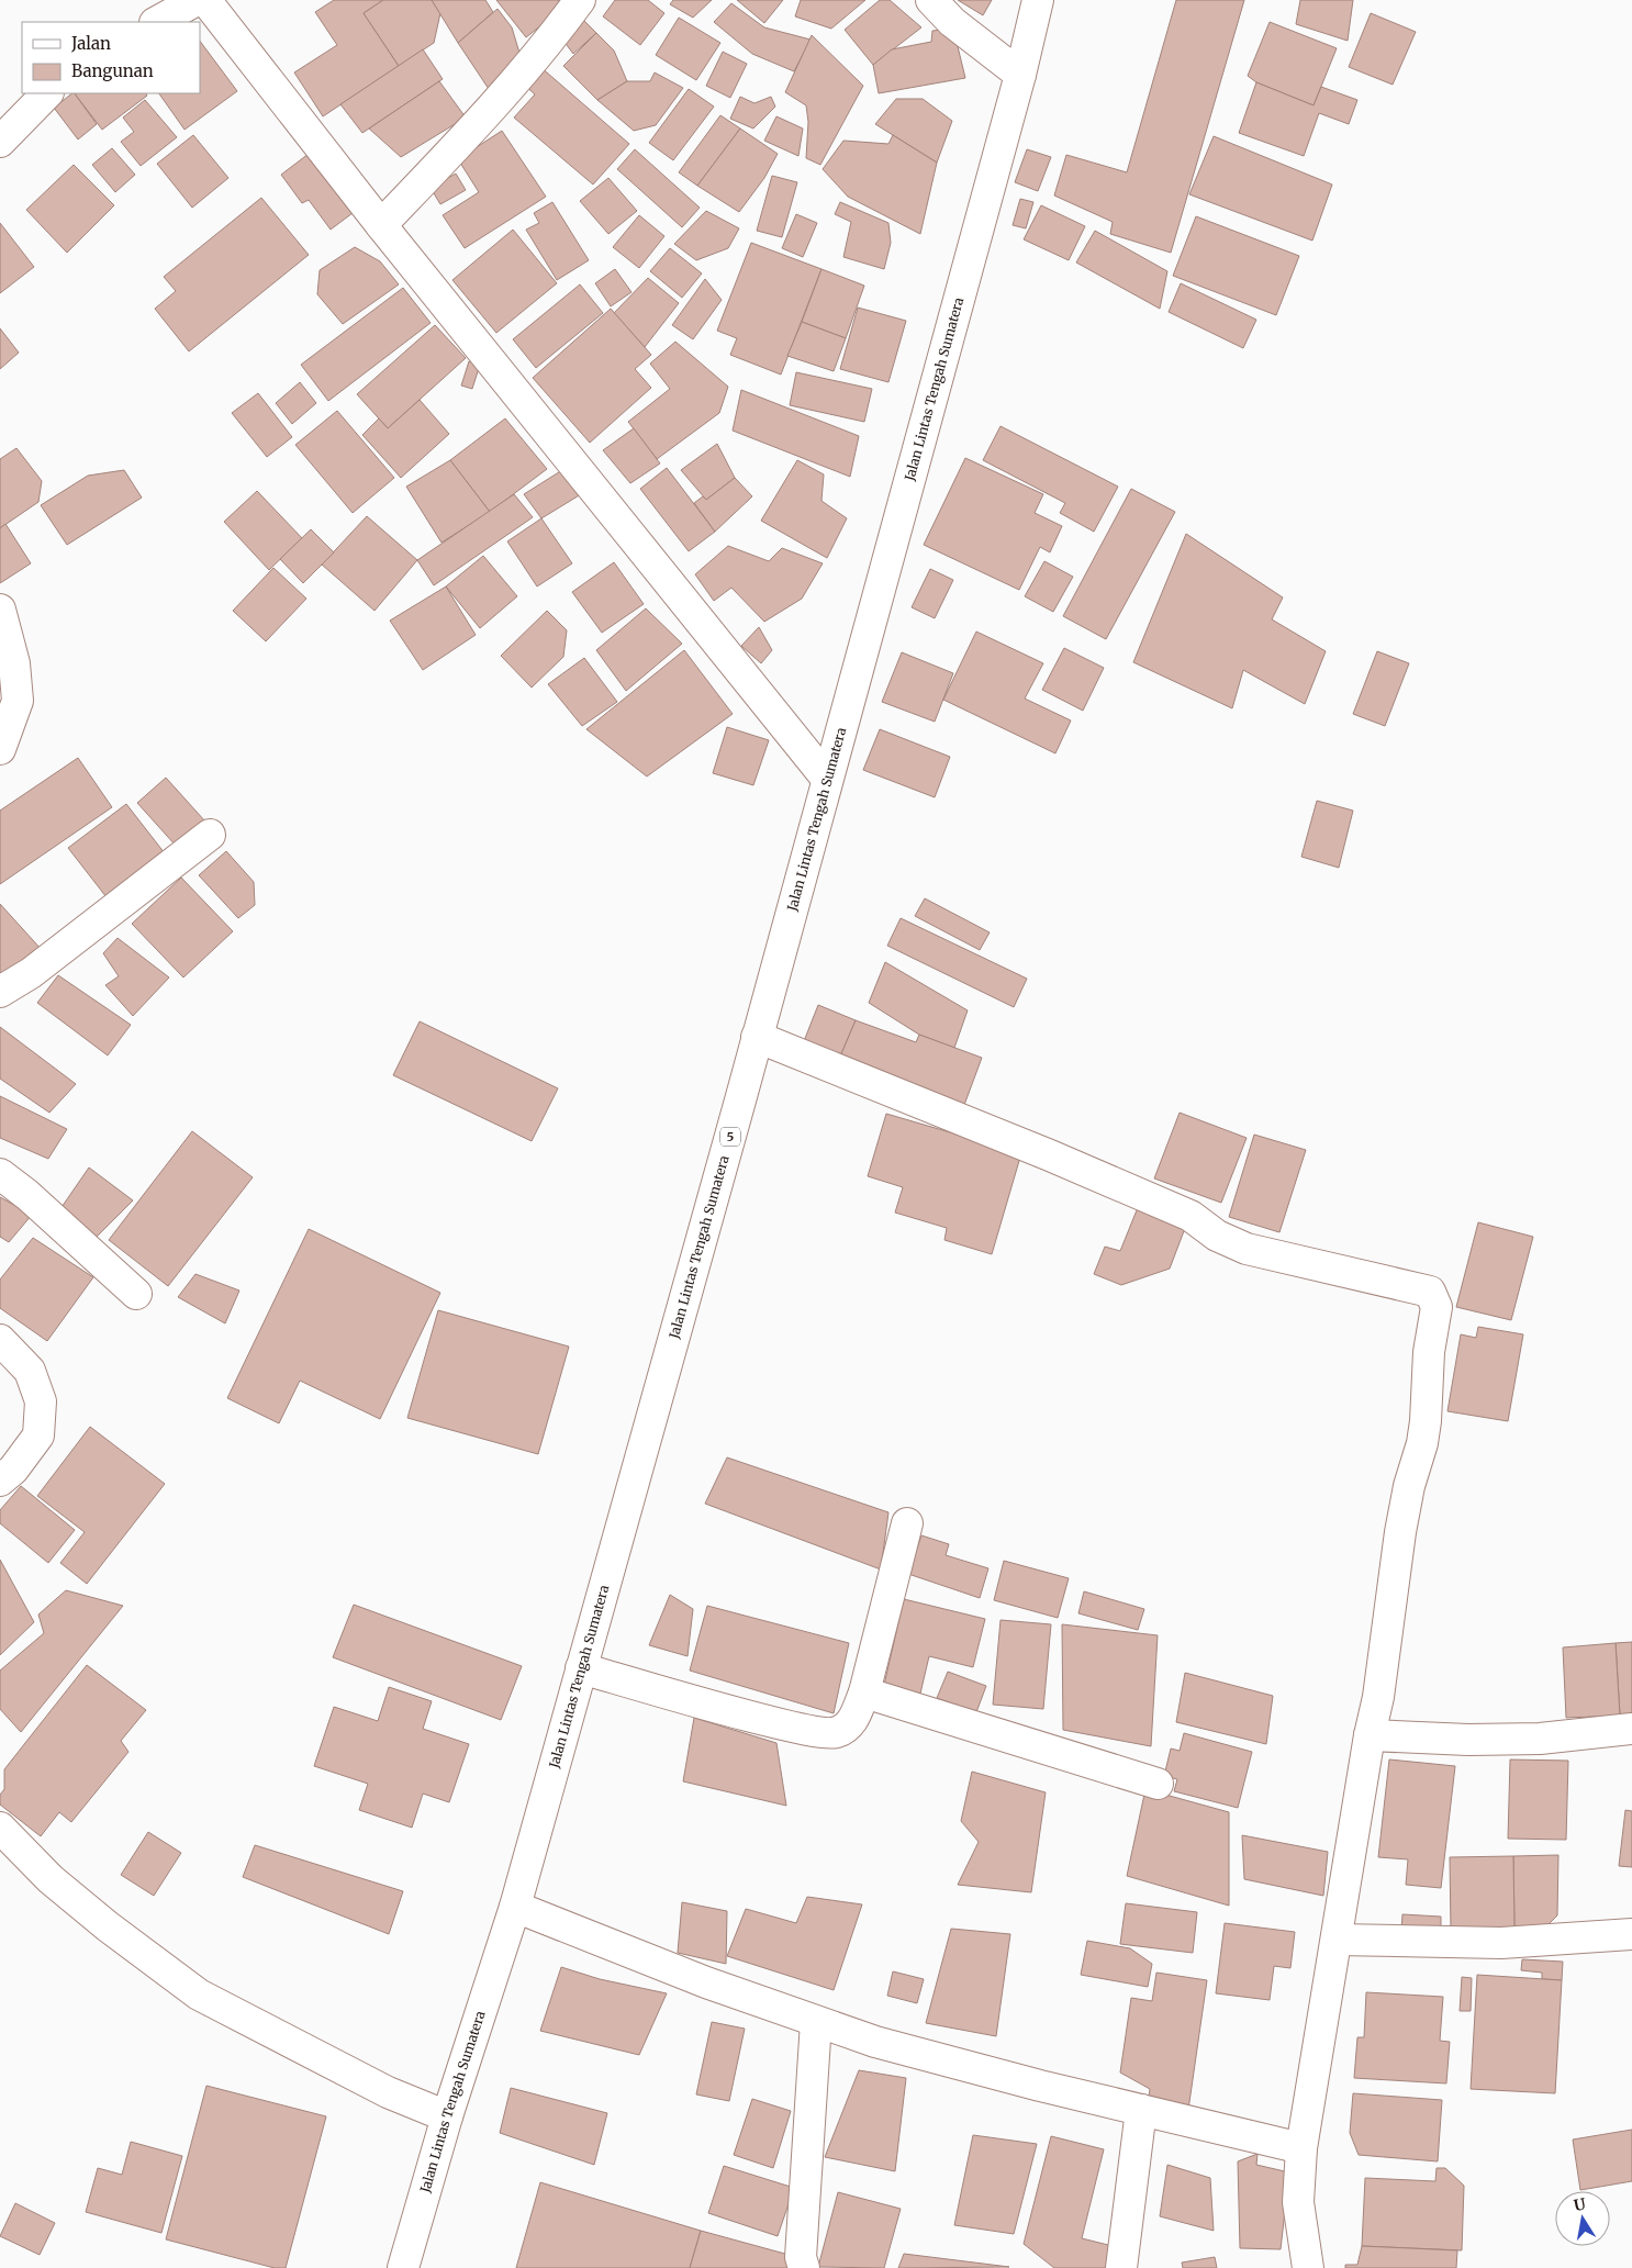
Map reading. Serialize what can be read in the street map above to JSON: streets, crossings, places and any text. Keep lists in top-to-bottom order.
{
  "streets": {
    "main road": ["Jalan Lintas Tengah Sumatera", "5"]
  },
  "legend": ["Jalan", "Bangunan"],
  "north": "top"
}
